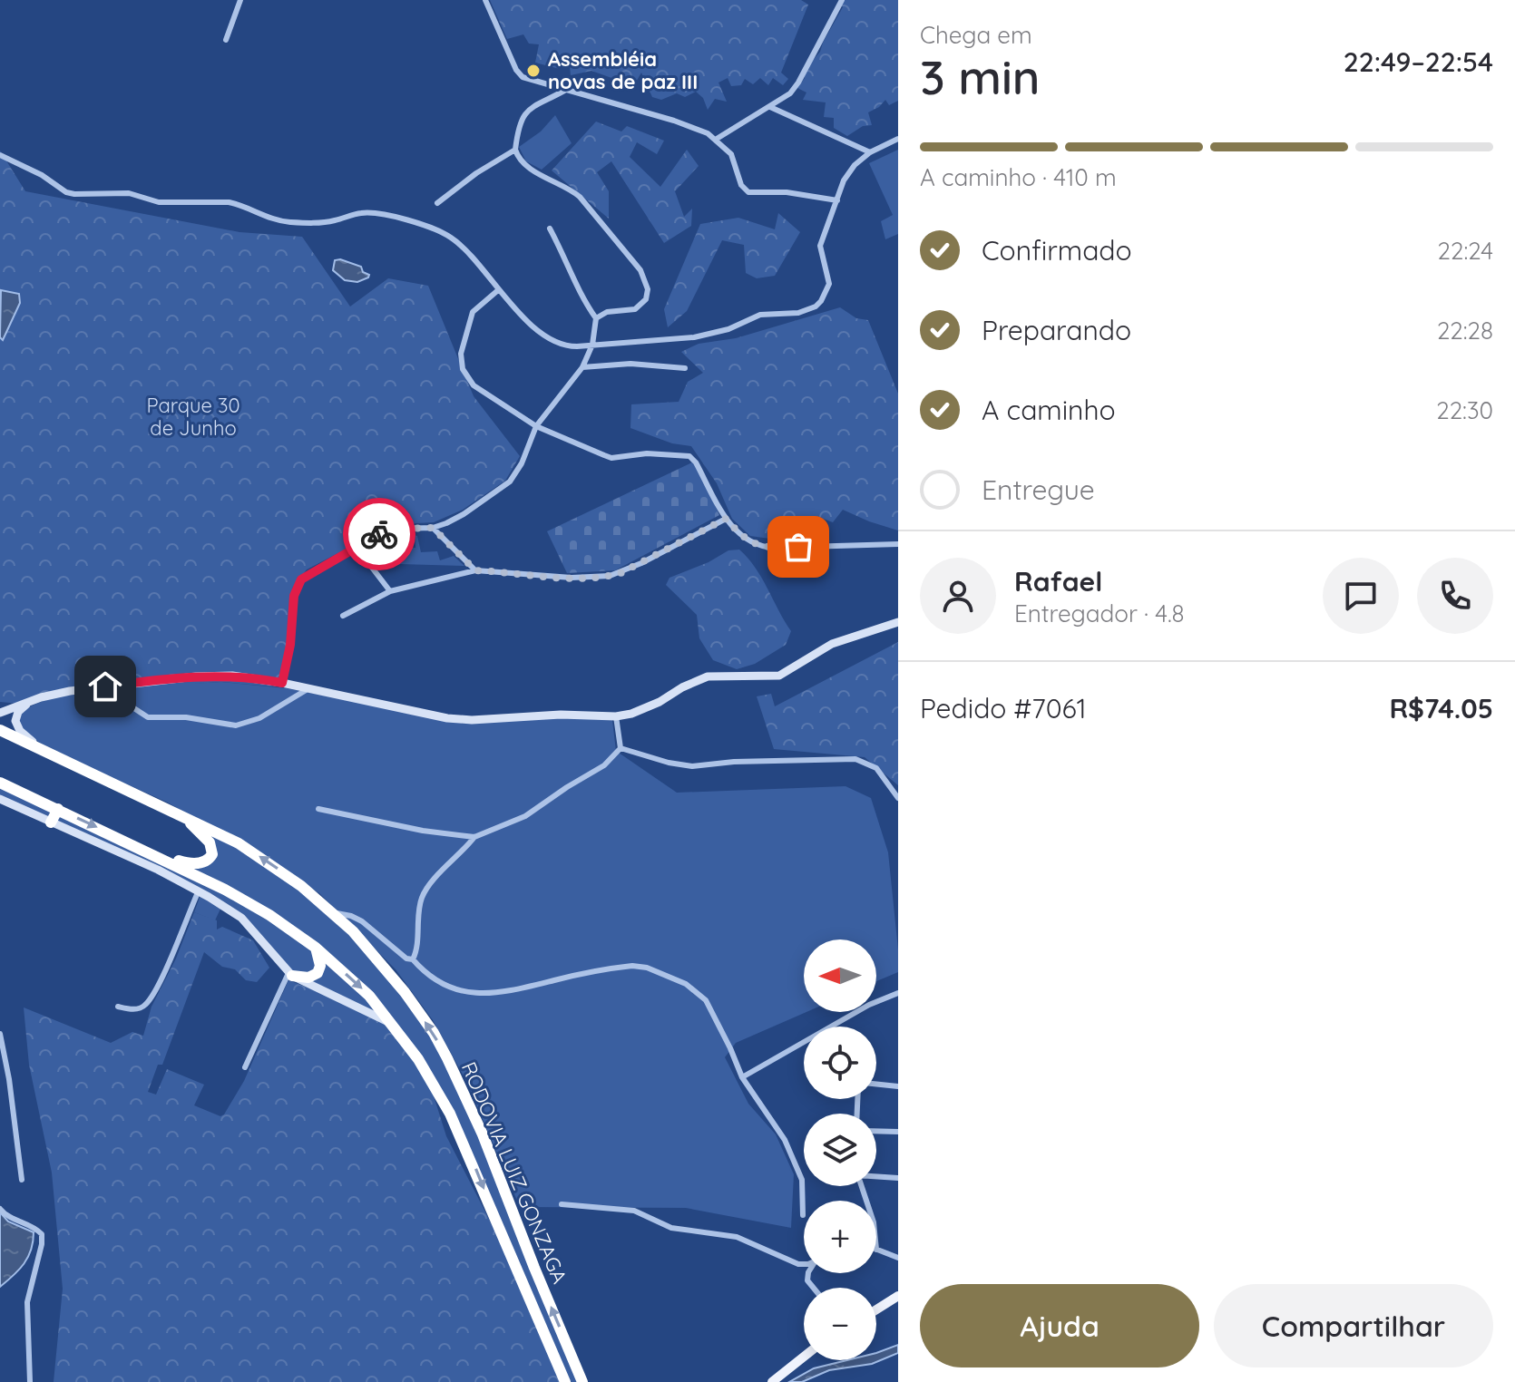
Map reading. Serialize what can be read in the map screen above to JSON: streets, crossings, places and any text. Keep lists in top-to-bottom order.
{
  "streets": {
    "highway": ["RODOVIA LUIZ GONZAGA"]
  },
  "parks": ["Parque 30 de Junho"],
  "places": ["Assembléia novas de paz III"],
  "north": "left",
  "page": {
    "heading": ["3 min", "Chega em", "22:49–22:54"],
    "panel": [
      "Rafael",
      "Entregador · 4.8",
      "Pedido #7061",
      "R$74.05"
    ],
    "bar": "A caminho · 410 m",
    "list": [
      ["Confirmado", "22:24"],
      ["Preparando", "22:28"],
      ["A caminho", "22:30"],
      "Entregue"
    ],
    "map_buttons": ["+", "−"],
    "buttons": ["Ajuda", "Compartilhar"]
  }
}
